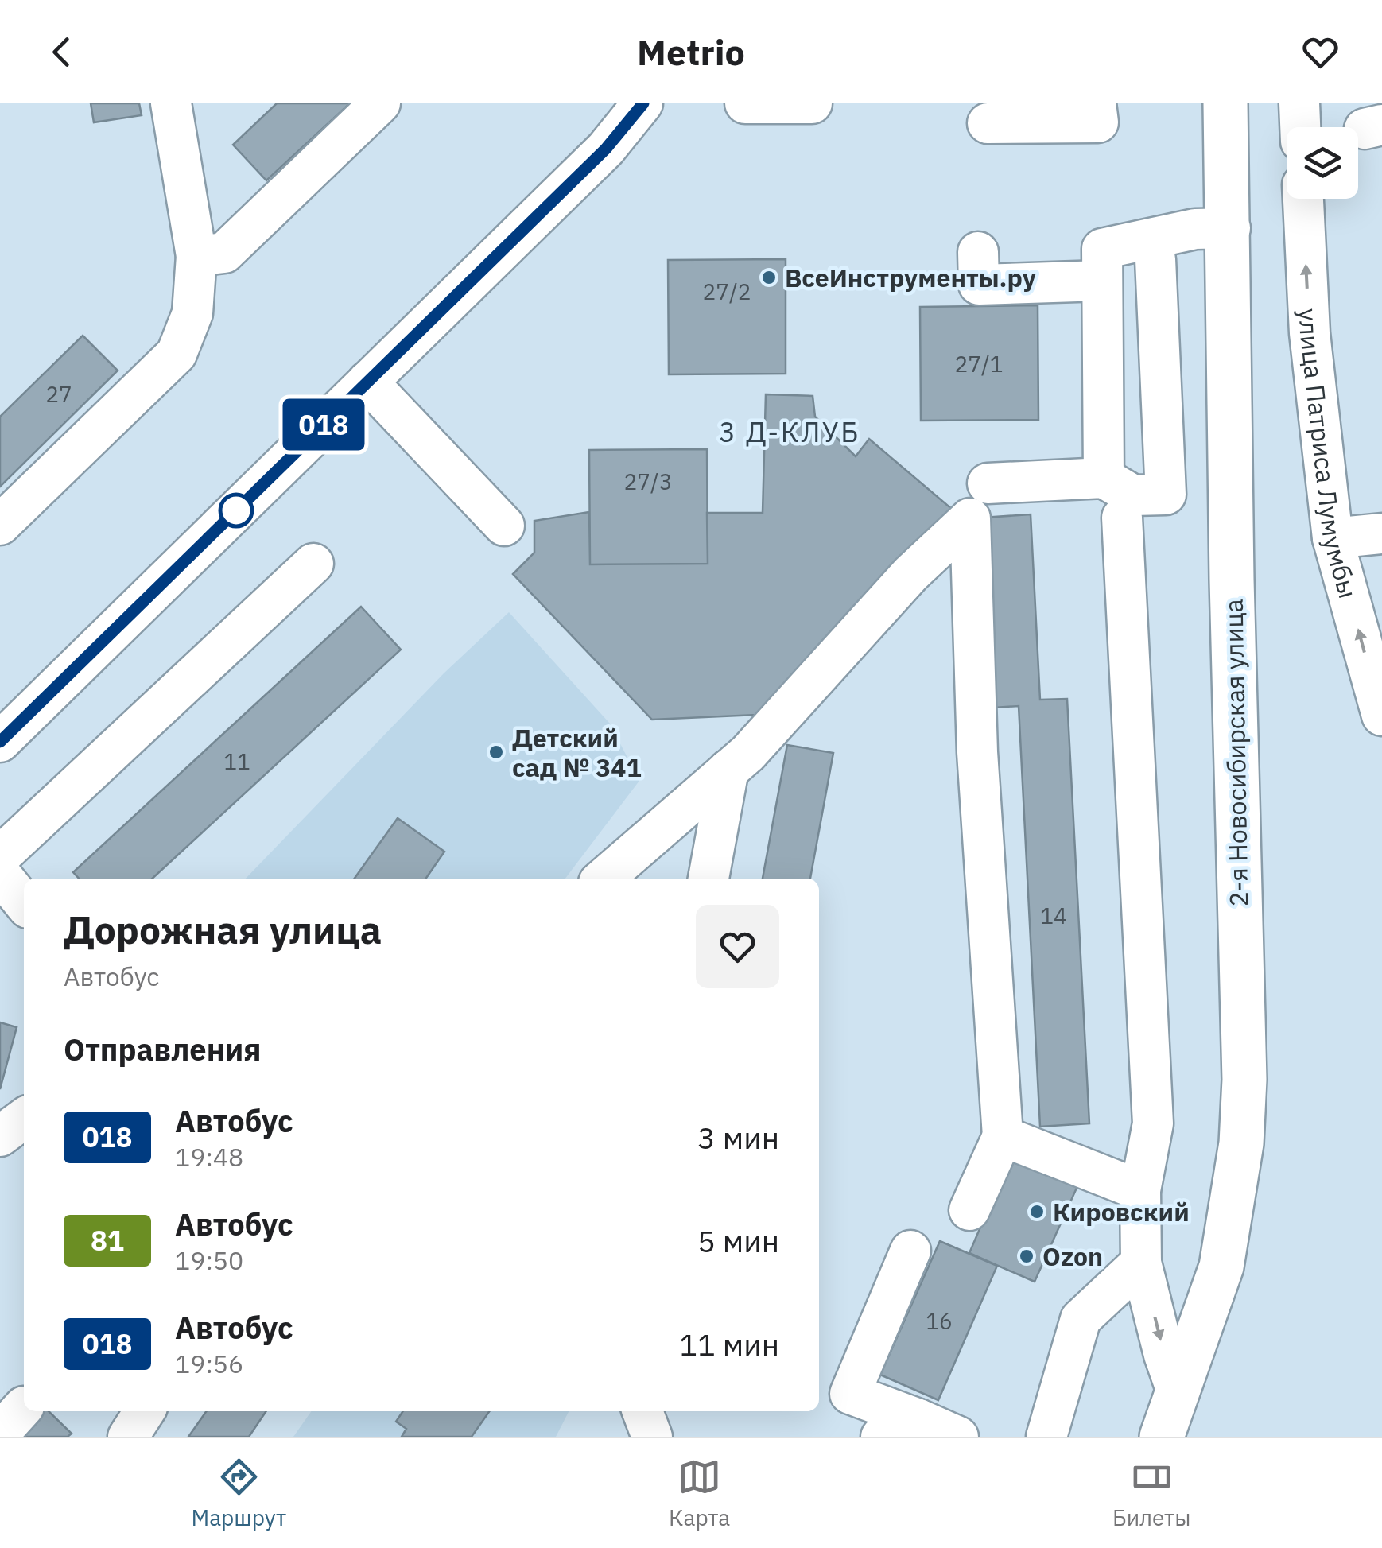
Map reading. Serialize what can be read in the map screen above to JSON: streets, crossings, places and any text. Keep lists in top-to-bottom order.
{
  "streets": {
    "main road": ["2-я Новосибирская улица"],
    "street": ["улица Патриса Лумумбы"]
  },
  "districts": ["3 Д-КЛУБ"],
  "places": [
    "ВсеИнструменты.ру",
    "Детский сад № 341",
    "Кировский",
    "Ozon"
  ],
  "lines": ["bus line 018"],
  "house_numbers": [
    "27/2",
    "27/1",
    "27",
    "27/3",
    "11",
    "14",
    "16"
  ],
  "page": {
    "header": "Metrio",
    "on_map": "018",
    "heading": [
      ["Дорожная улица", "Автобус"],
      "Отправления"
    ],
    "list": [
      {
        "mark": "018",
        "name": "Автобус",
        "note": "19:48",
        "value": "3 мин"
      },
      {
        "mark": "81",
        "name": "Автобус",
        "note": "19:50",
        "value": "5 мин"
      },
      {
        "mark": "018",
        "name": "Автобус",
        "note": "19:56",
        "value": "11 мин"
      }
    ],
    "tabs": ["Маршрут", "Карта", "Билеты"]
  }
}
